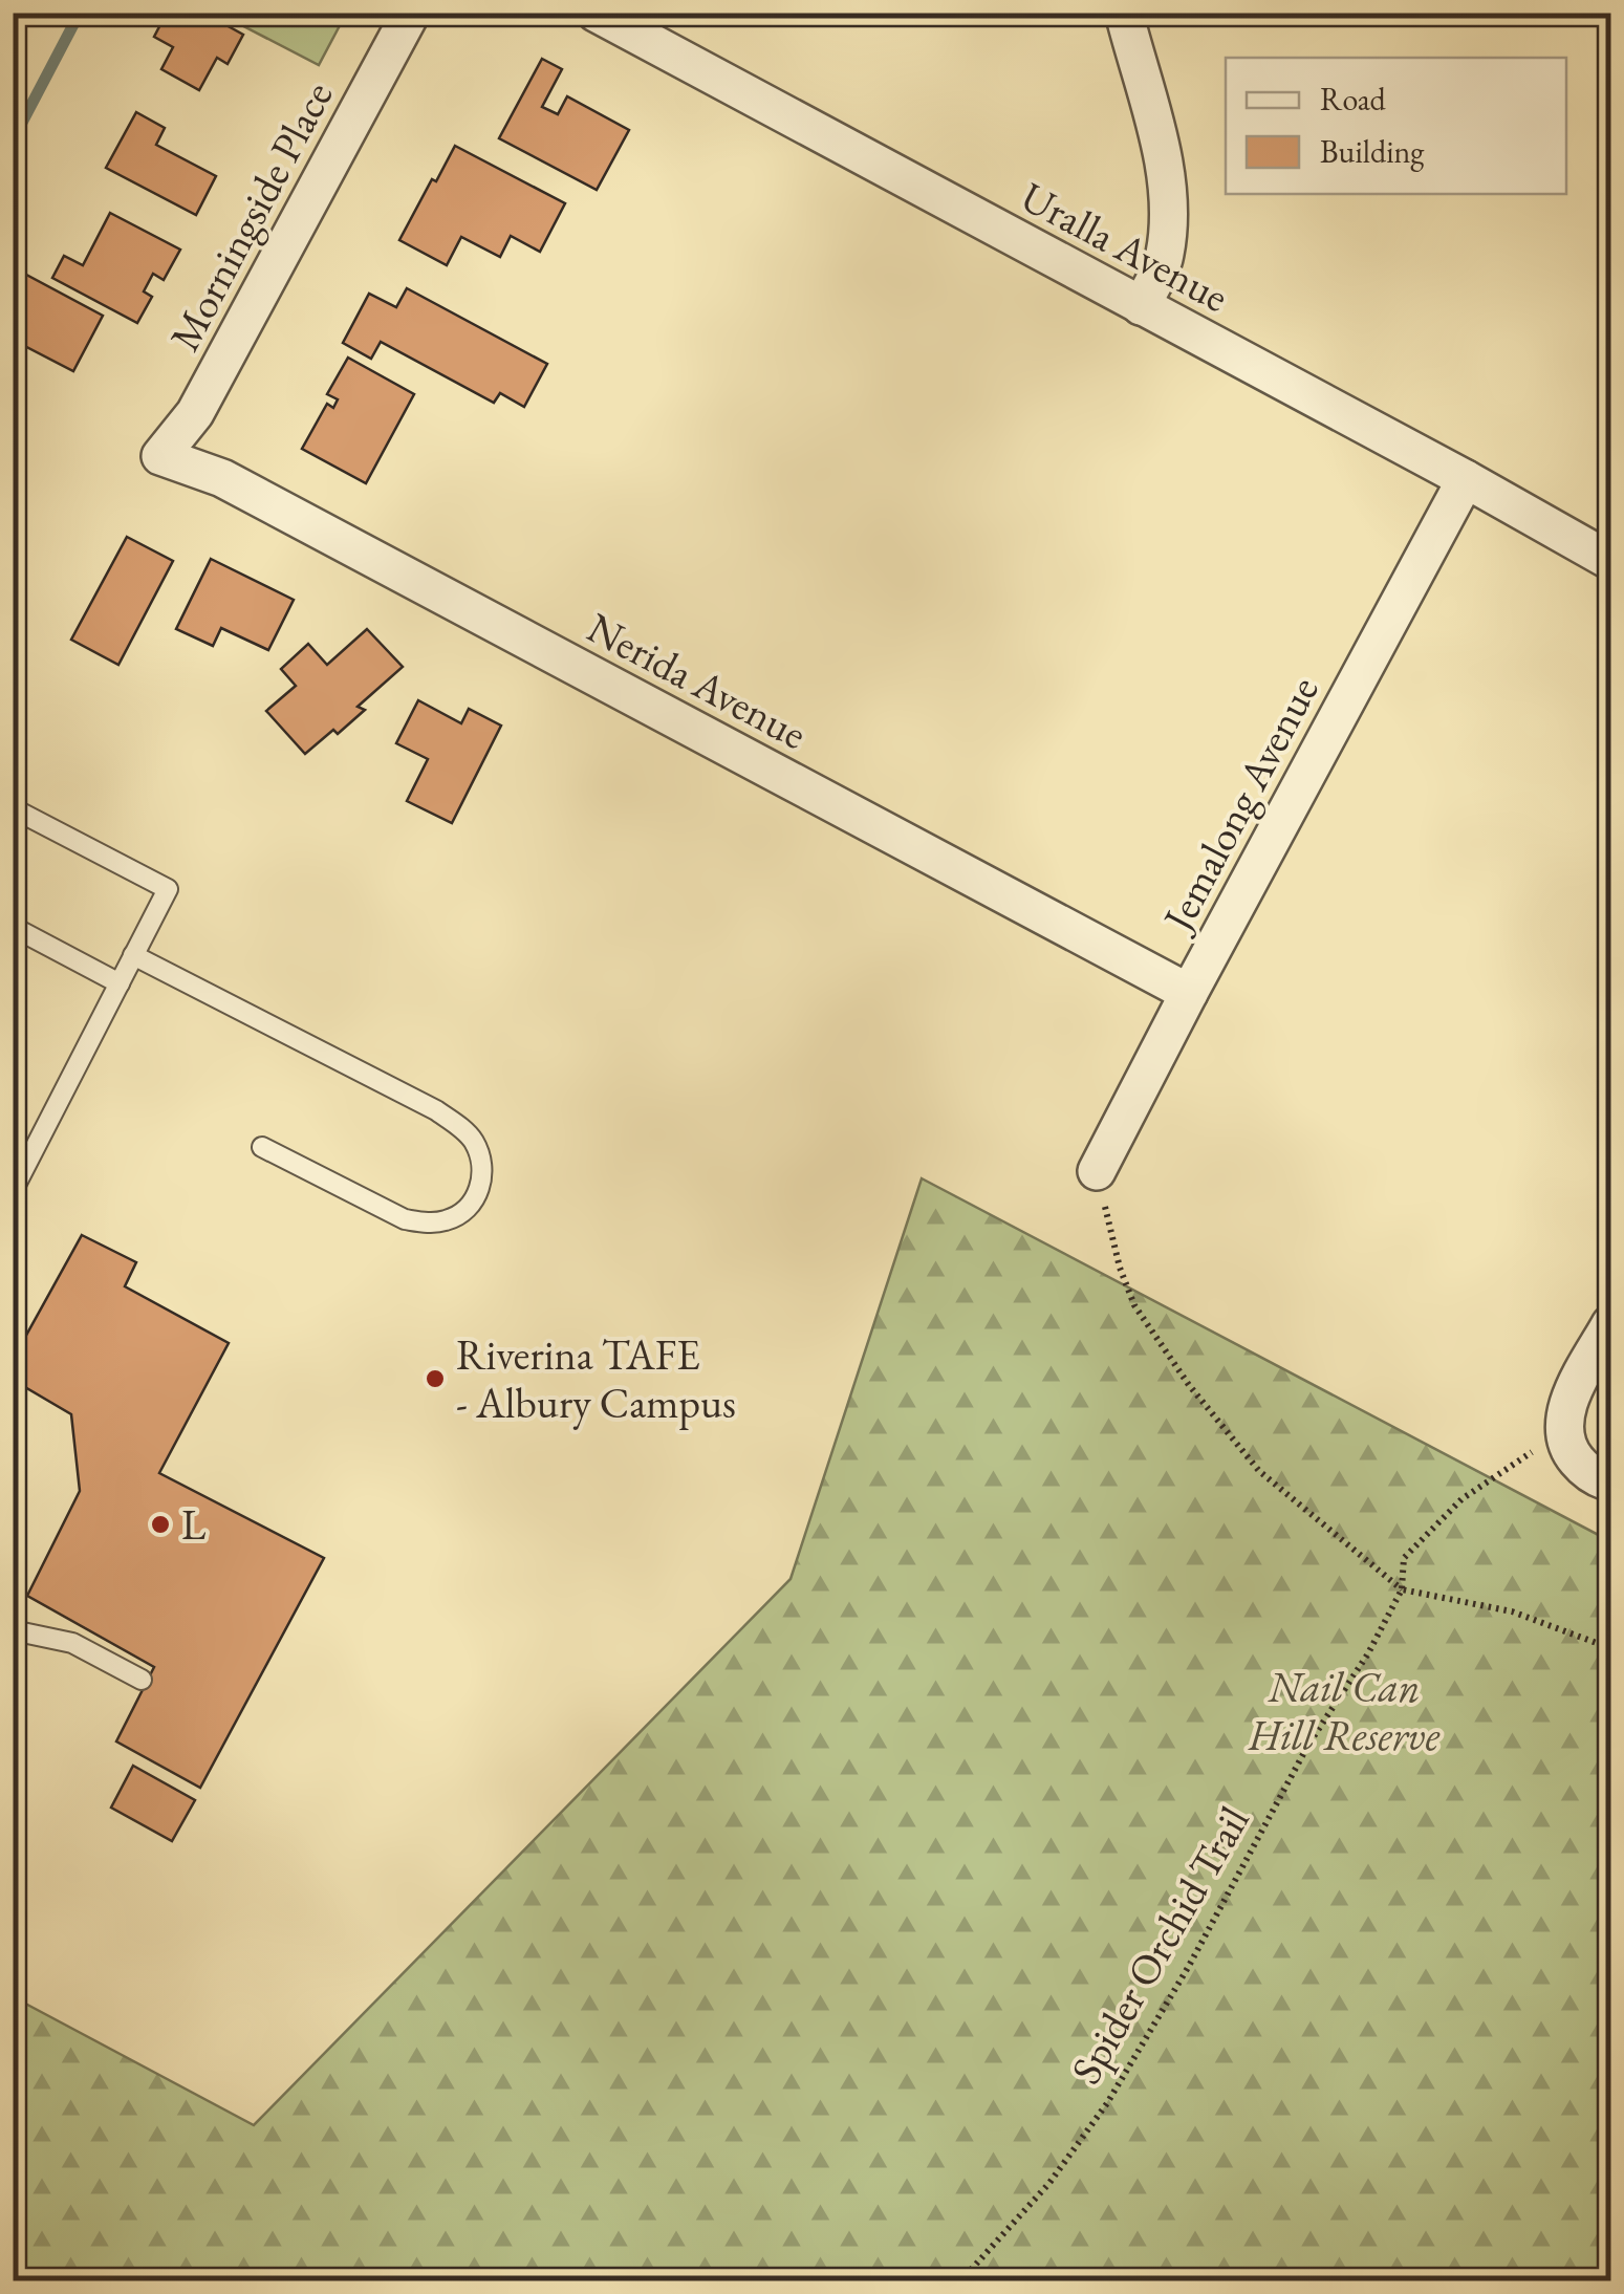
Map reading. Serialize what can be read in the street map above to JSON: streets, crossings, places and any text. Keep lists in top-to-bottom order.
{
  "streets": {
    "street": [
      "Morningside Place",
      "Uralla Avenue",
      "Nerida Avenue",
      "Jemalong Avenue"
    ],
    "path": ["Spider Orchid Trail"]
  },
  "crossings": [
    ["Morningside Place", "Nerida Avenue"],
    ["Uralla Avenue", "Jemalong Avenue"],
    ["Nerida Avenue", "Jemalong Avenue"]
  ],
  "parks": ["Nail Can Hill Reserve"],
  "places": ["Riverina TAFE - Albury Campus", "L"],
  "legend": ["Road", "Building"]
}
